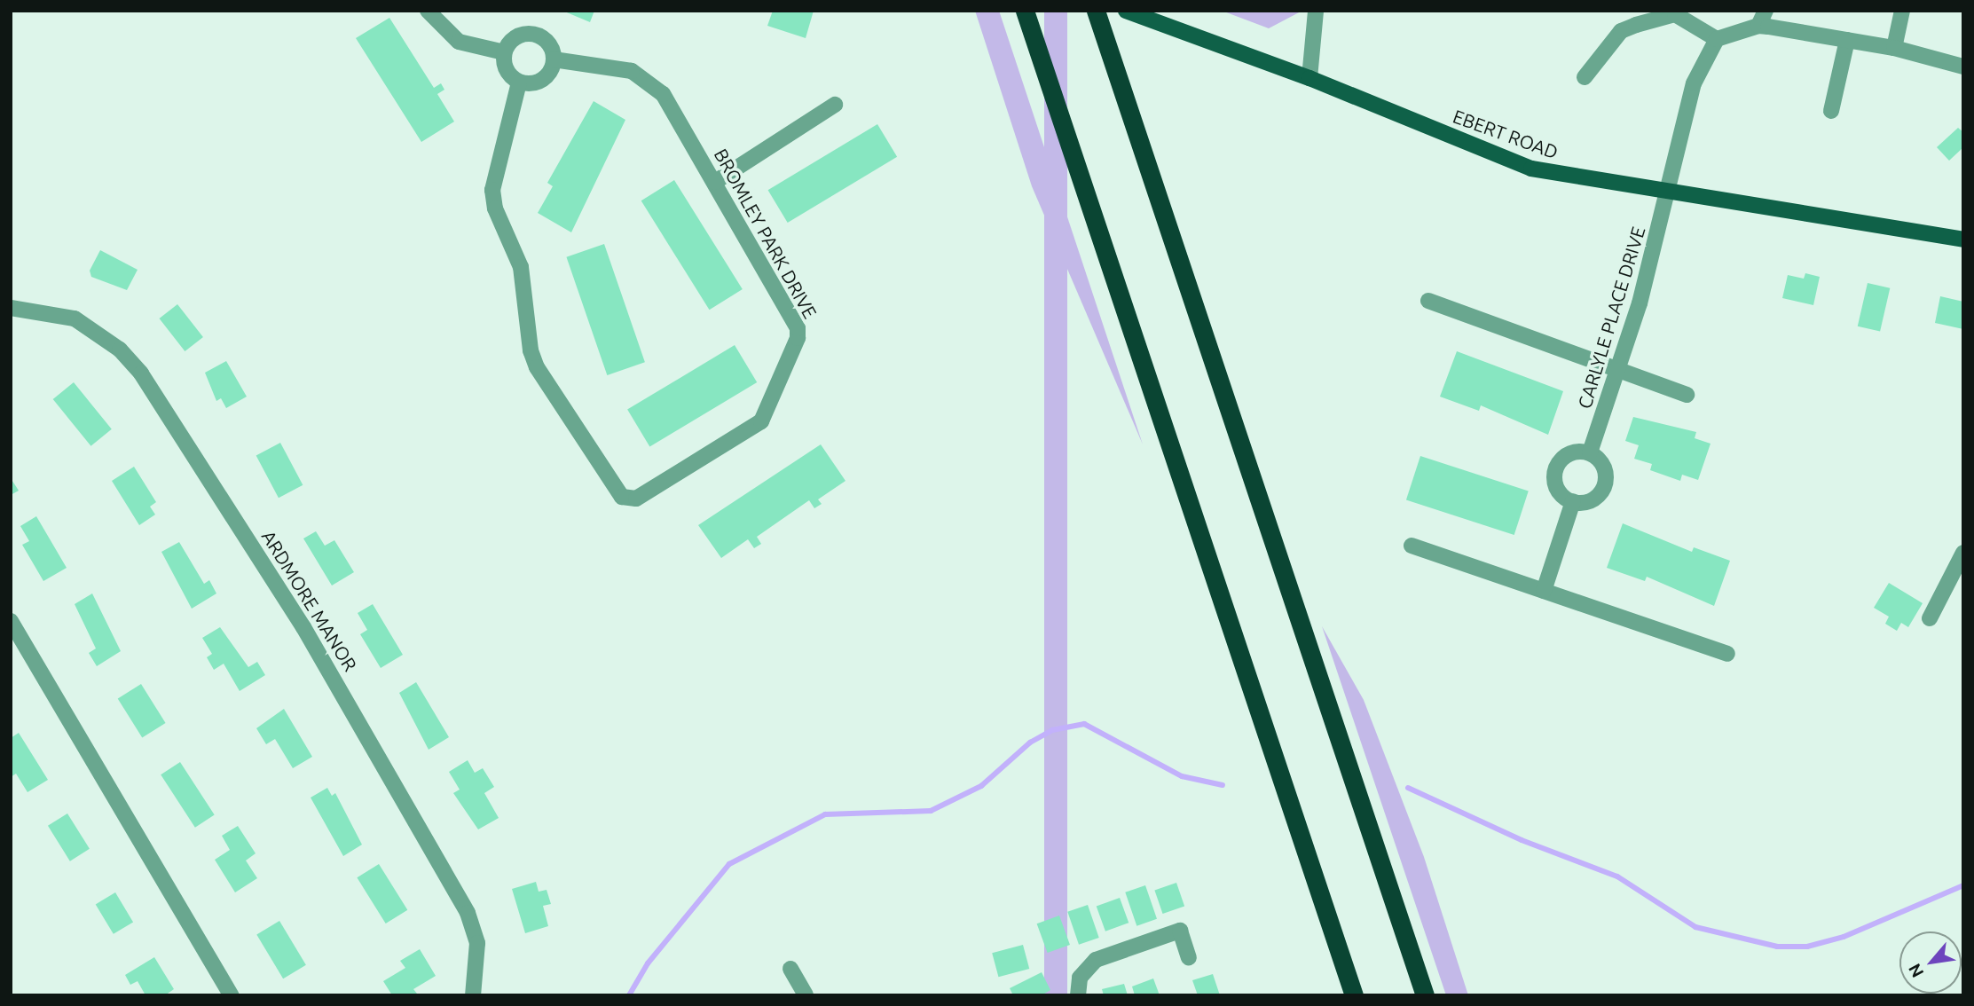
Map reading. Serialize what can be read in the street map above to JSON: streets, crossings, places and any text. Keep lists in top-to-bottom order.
{
  "streets": {
    "main road": ["EBERT ROAD"],
    "street": ["BROMLEY PARK DRIVE", "CARLYLE PLACE DRIVE", "ARDMORE MANOR"]
  },
  "crossings": [
    ["EBERT ROAD", "CARLYLE PLACE DRIVE"]
  ],
  "north": "bottom left"
}
